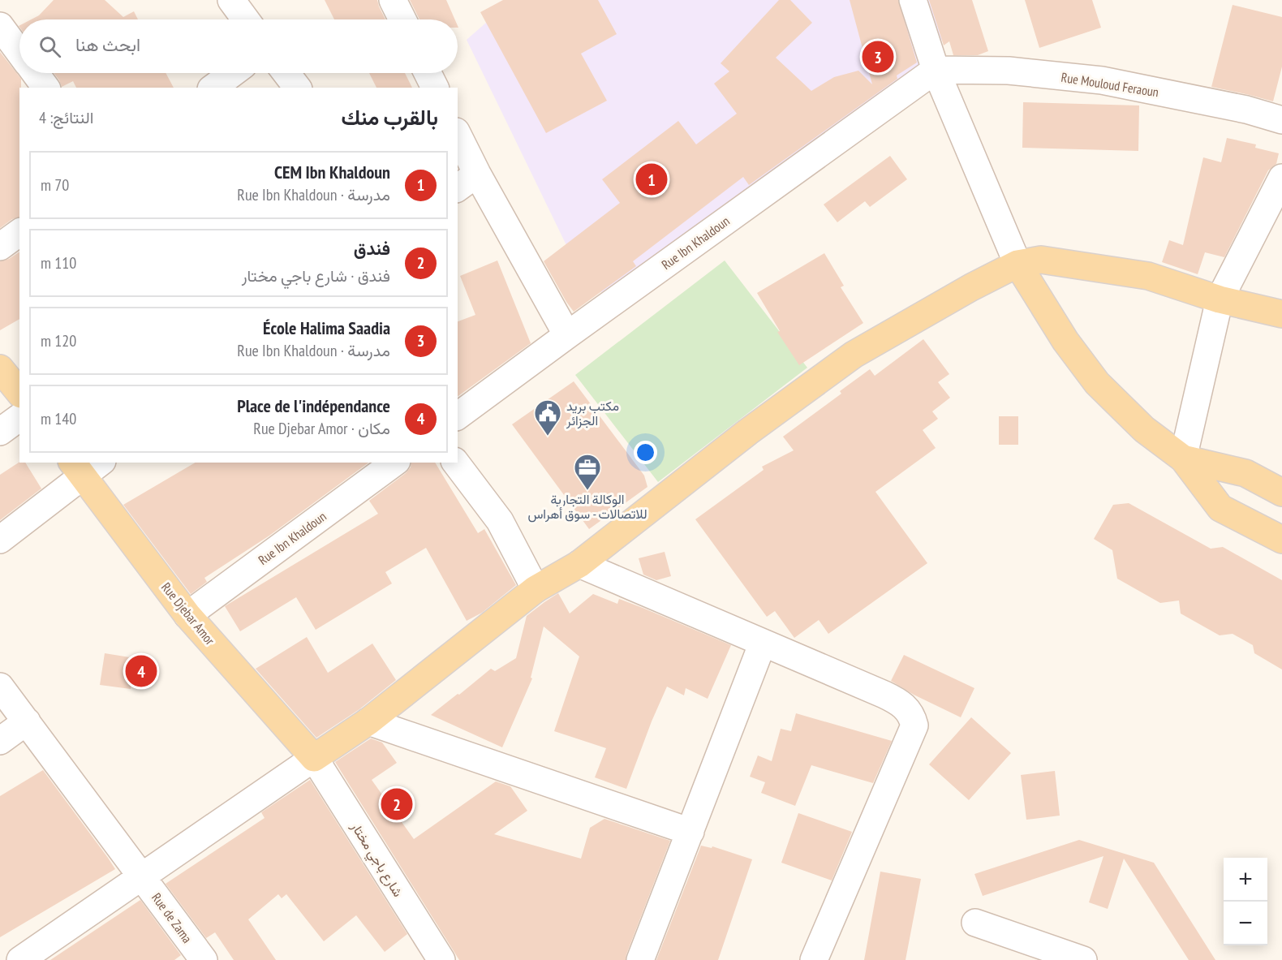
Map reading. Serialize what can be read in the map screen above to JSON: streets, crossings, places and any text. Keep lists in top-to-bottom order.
{
  "streets": {
    "main road": ["Rue Djebar Amor"],
    "street": [
      "Rue Mouloud Feraoun",
      "Rue Ibn Khaldoun",
      "شارع باجي مختار",
      "Rue de Zama"
    ]
  },
  "crossings": [
    ["Rue Mouloud Feraoun", "Rue Ibn Khaldoun"],
    ["Rue Ibn Khaldoun", "Rue Djebar Amor"],
    ["Rue Djebar Amor", "شارع باجي مختار"]
  ],
  "places": {
    "public building": ["مكتب بريد الجزائر"],
    "office": ["الوكالة التجارية للاتصالات - سوق أهراس"]
  },
  "page": {
    "search": "ابحث هنا",
    "pins": [
      "3",
      "1",
      "4",
      "2"
    ],
    "heading": ["بالقرب منك", "النتائج: 4"],
    "list": [
      {
        "mark": "1",
        "name": "CEM Ibn Khaldoun",
        "note": "مدرسة · Rue Ibn Khaldoun",
        "value": "70 m"
      },
      {
        "mark": "2",
        "name": "فندق",
        "note": "فندق · شارع باجي مختار",
        "value": "110 m"
      },
      {
        "mark": "3",
        "name": "École Halima Saadia",
        "note": "مدرسة · Rue Ibn Khaldoun",
        "value": "120 m"
      },
      {
        "mark": "4",
        "name": "Place de l'indépendance",
        "note": "مكان · Rue Djebar Amor",
        "value": "140 m"
      }
    ],
    "map_buttons": ["+", "−"]
  }
}
